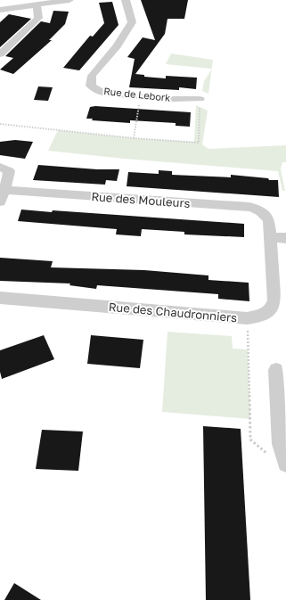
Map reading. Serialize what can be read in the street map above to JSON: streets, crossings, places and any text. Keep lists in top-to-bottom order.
{
  "streets": {
    "street": ["Rue de Lebork", "Rue des Mouleurs", "Rue des Chaudronniers"]
  },
  "crossings": [
    ["Rue des Mouleurs", "Rue des Chaudronniers"]
  ]
}
